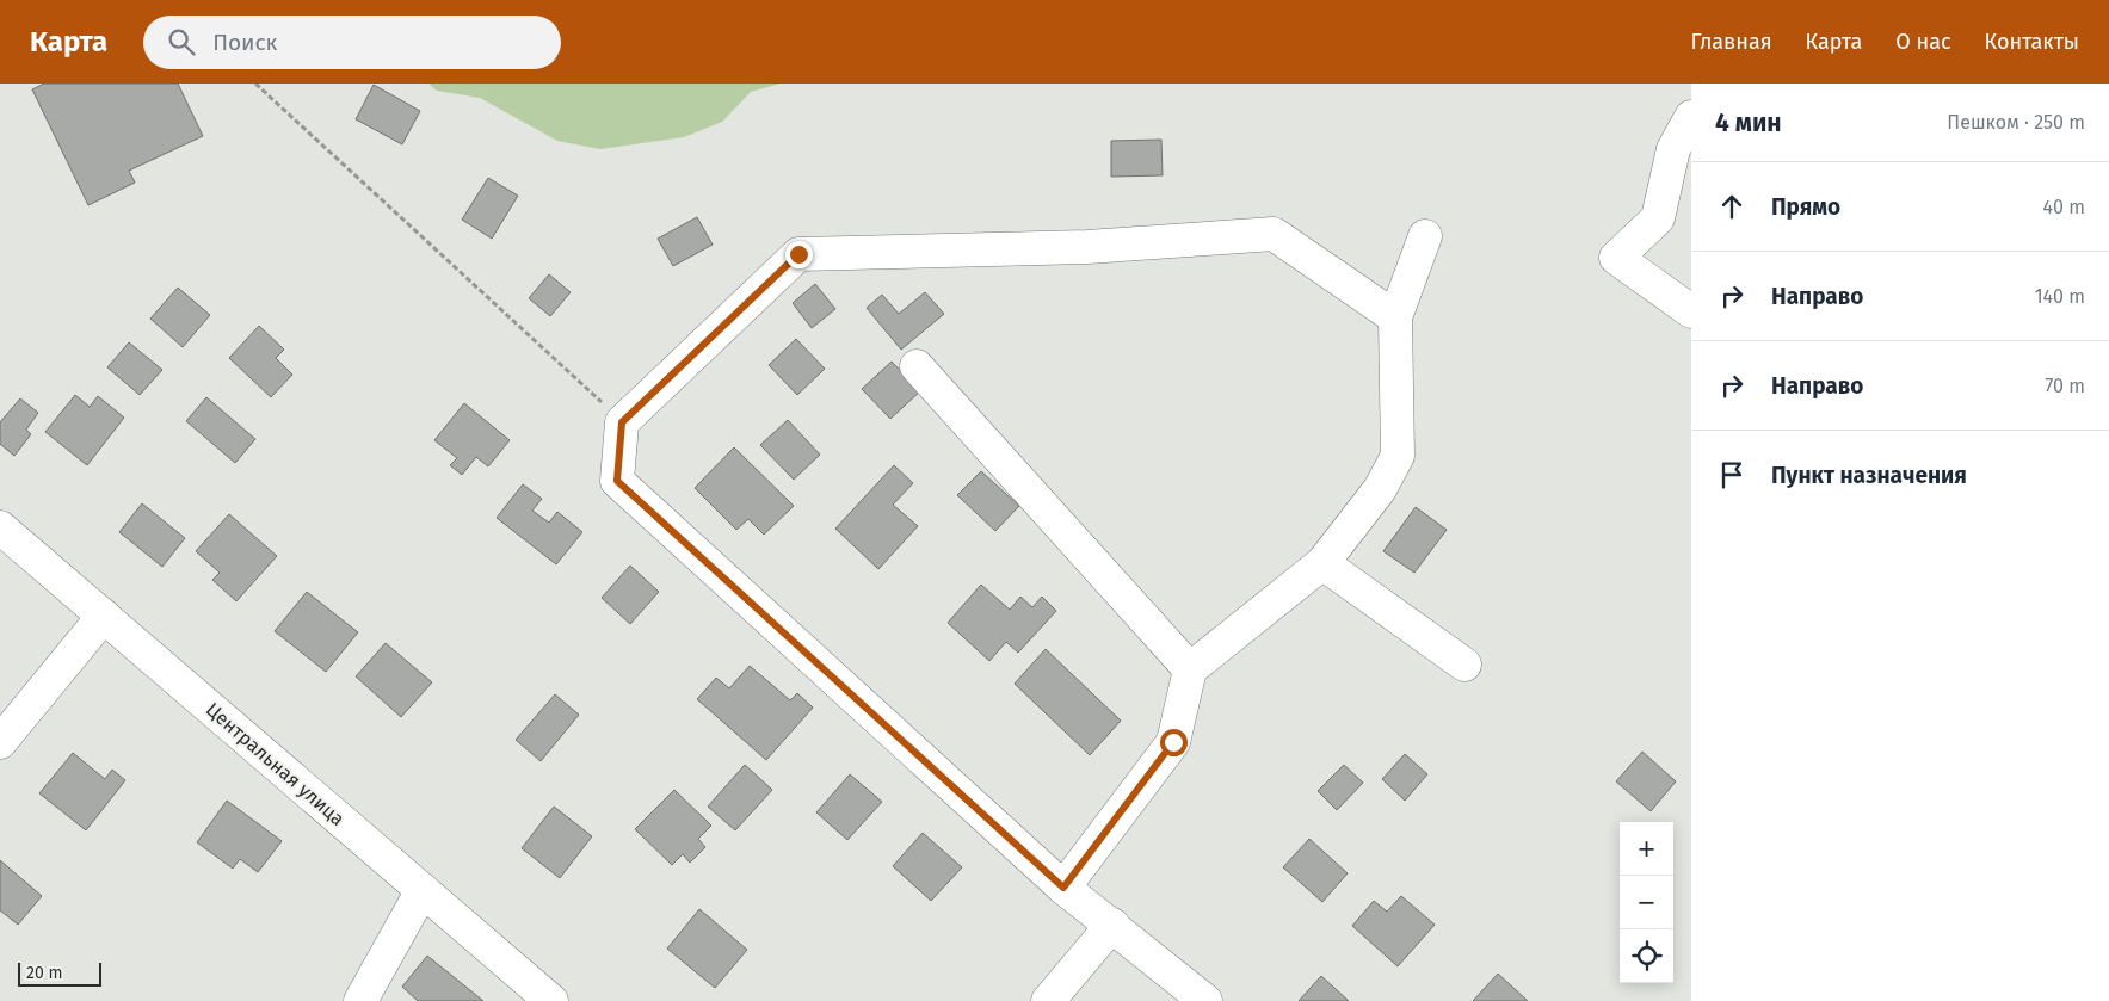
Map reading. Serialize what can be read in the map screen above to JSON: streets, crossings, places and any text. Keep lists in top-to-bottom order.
{
  "streets": {
    "street": ["Центральная улица"]
  },
  "scale_bar": "20 m",
  "page": {
    "header": "Карта",
    "search": "Поиск",
    "nav": [
      "Главная",
      "Карта",
      "О нас",
      "Контакты"
    ],
    "heading": ["4 мин", "Пешком · 250 m"],
    "list": [
      ["Прямо", "40 m"],
      ["Направо", "140 m"],
      ["Направо", "70 m"],
      "Пункт назначения"
    ],
    "map_buttons": ["+", "−"],
    "scale": "20 m"
  }
}
